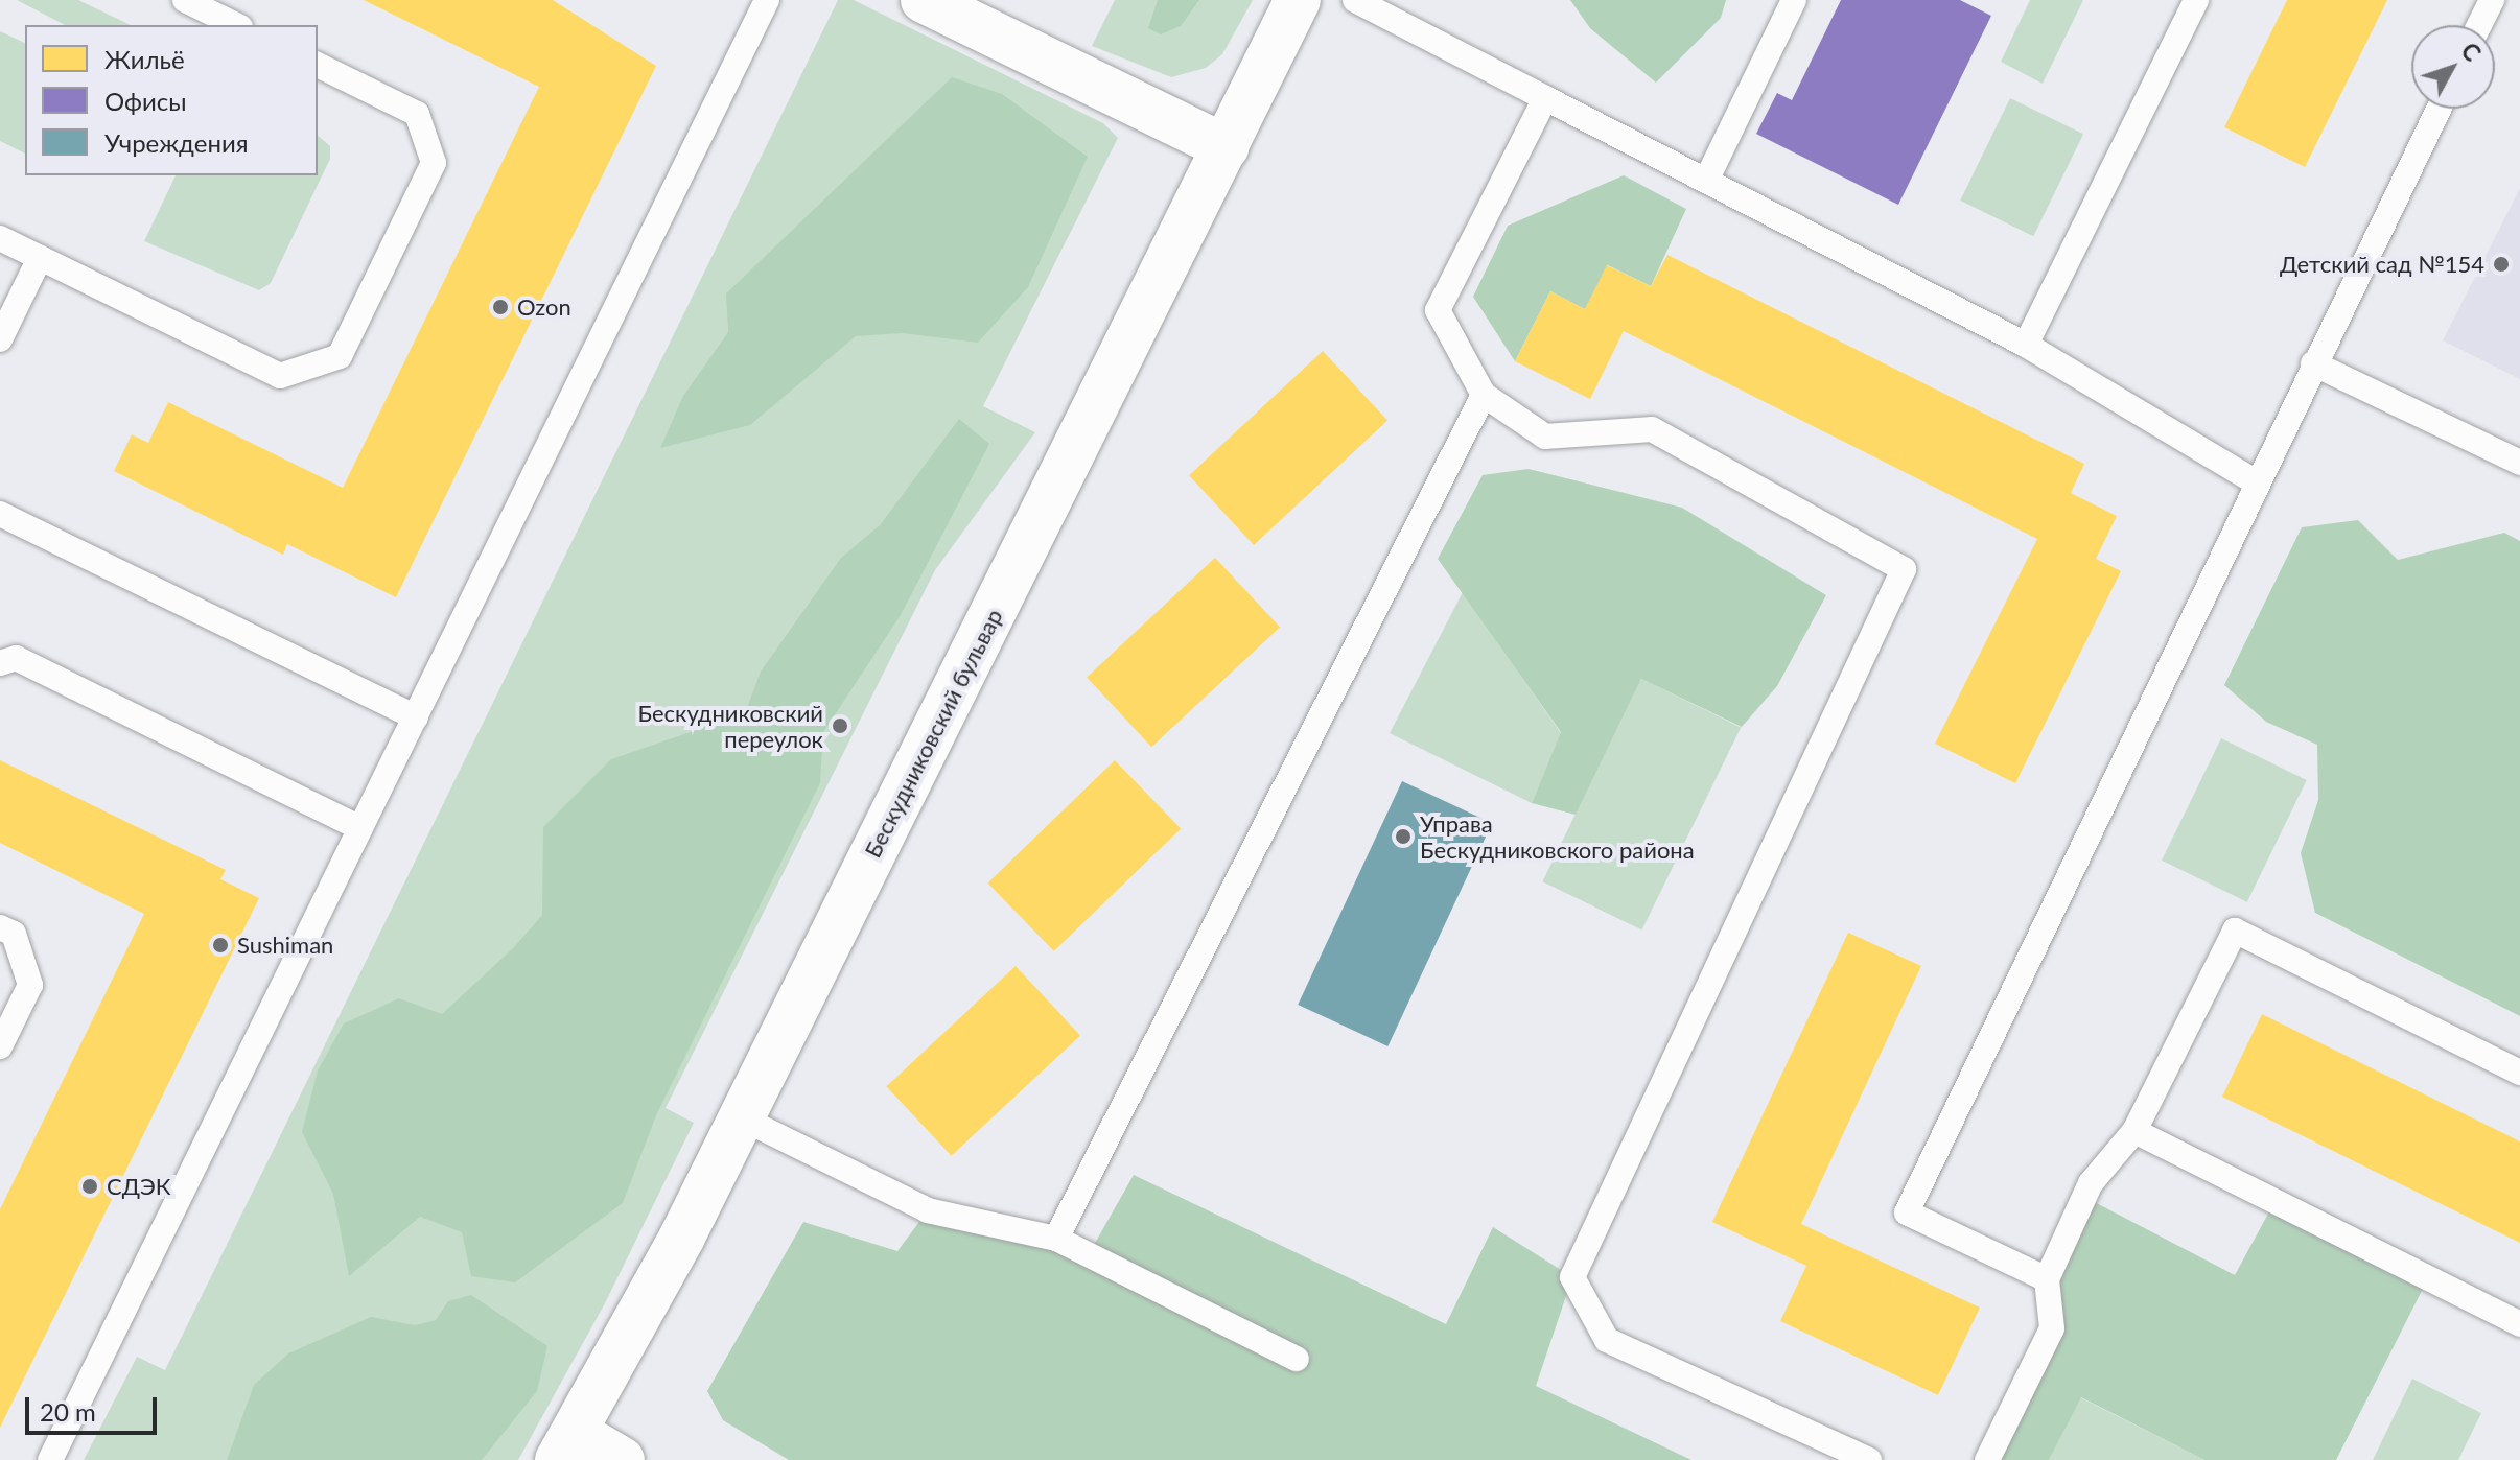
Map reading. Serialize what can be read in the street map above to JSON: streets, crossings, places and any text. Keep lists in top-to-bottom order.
{
  "streets": {
    "street": ["Бескудниковский бульвар"]
  },
  "places": [
    "Детский сад №154",
    "Ozon",
    "Бескудниковский переулок",
    "Управа Бескудниковского района",
    "Sushiman",
    "СДЭК"
  ],
  "legend": ["Жильё", "Офисы", "Учреждения"],
  "scale_bar": "20 m",
  "north": "top right"
}
